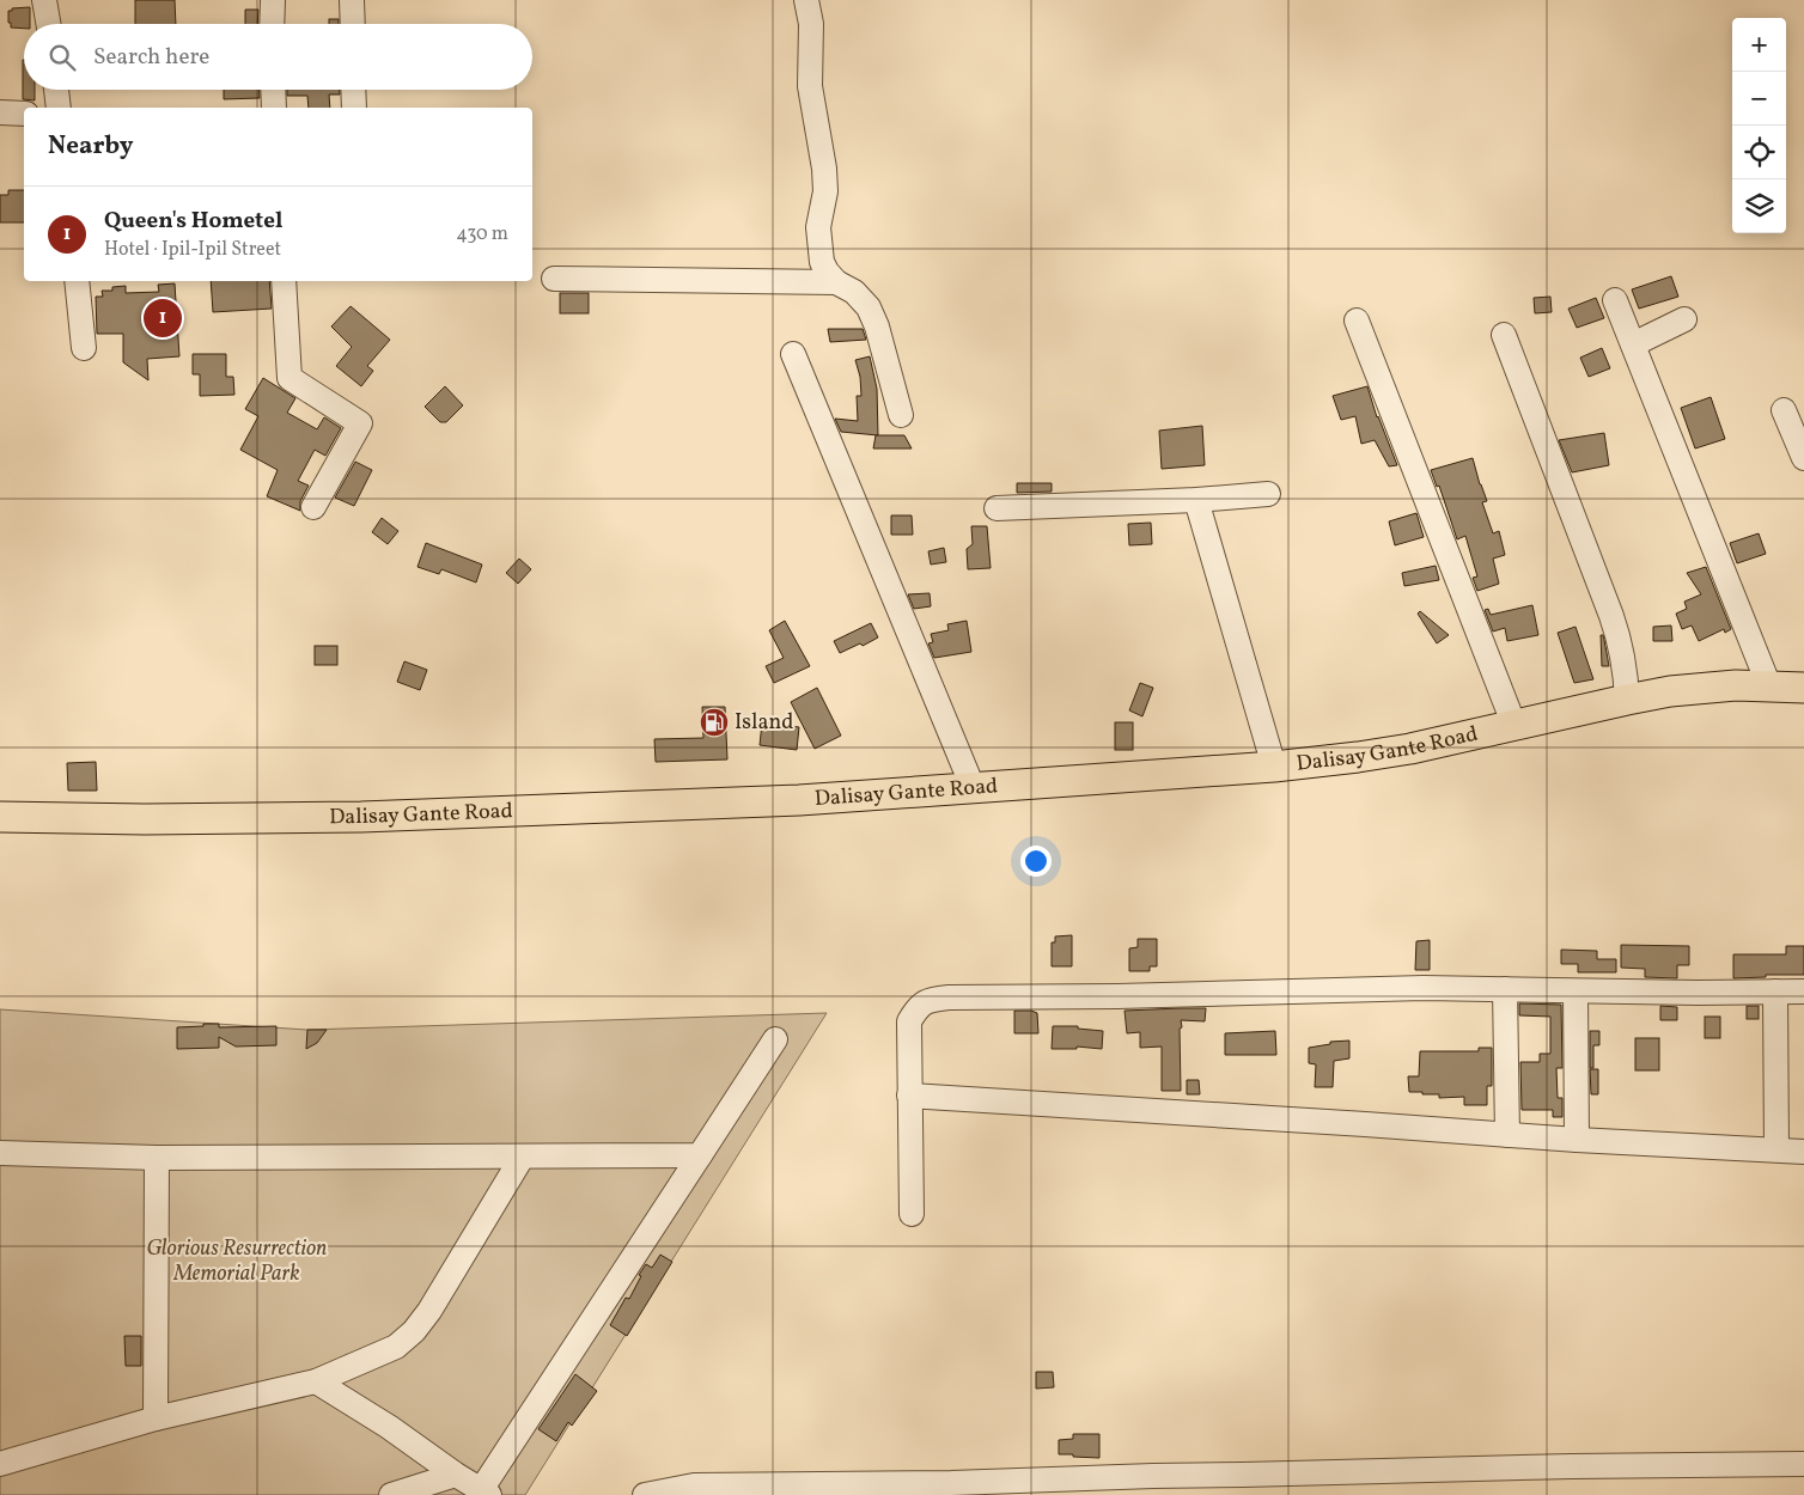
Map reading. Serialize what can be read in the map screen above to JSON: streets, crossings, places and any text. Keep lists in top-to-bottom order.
{
  "streets": {
    "main road": ["Dalisay Gante Road"]
  },
  "parks": ["Glorious Resurrection Memorial Park"],
  "places": {
    "fuel station": ["Island"]
  },
  "page": {
    "map_buttons": ["+", "−"],
    "search": "Search here",
    "heading": "Nearby",
    "list": [
      {
        "mark": "1",
        "name": "Queen's Hometel",
        "note": "Hotel · Ipil-Ipil Street",
        "value": "430 m"
      }
    ],
    "pins": "1"
  }
}
